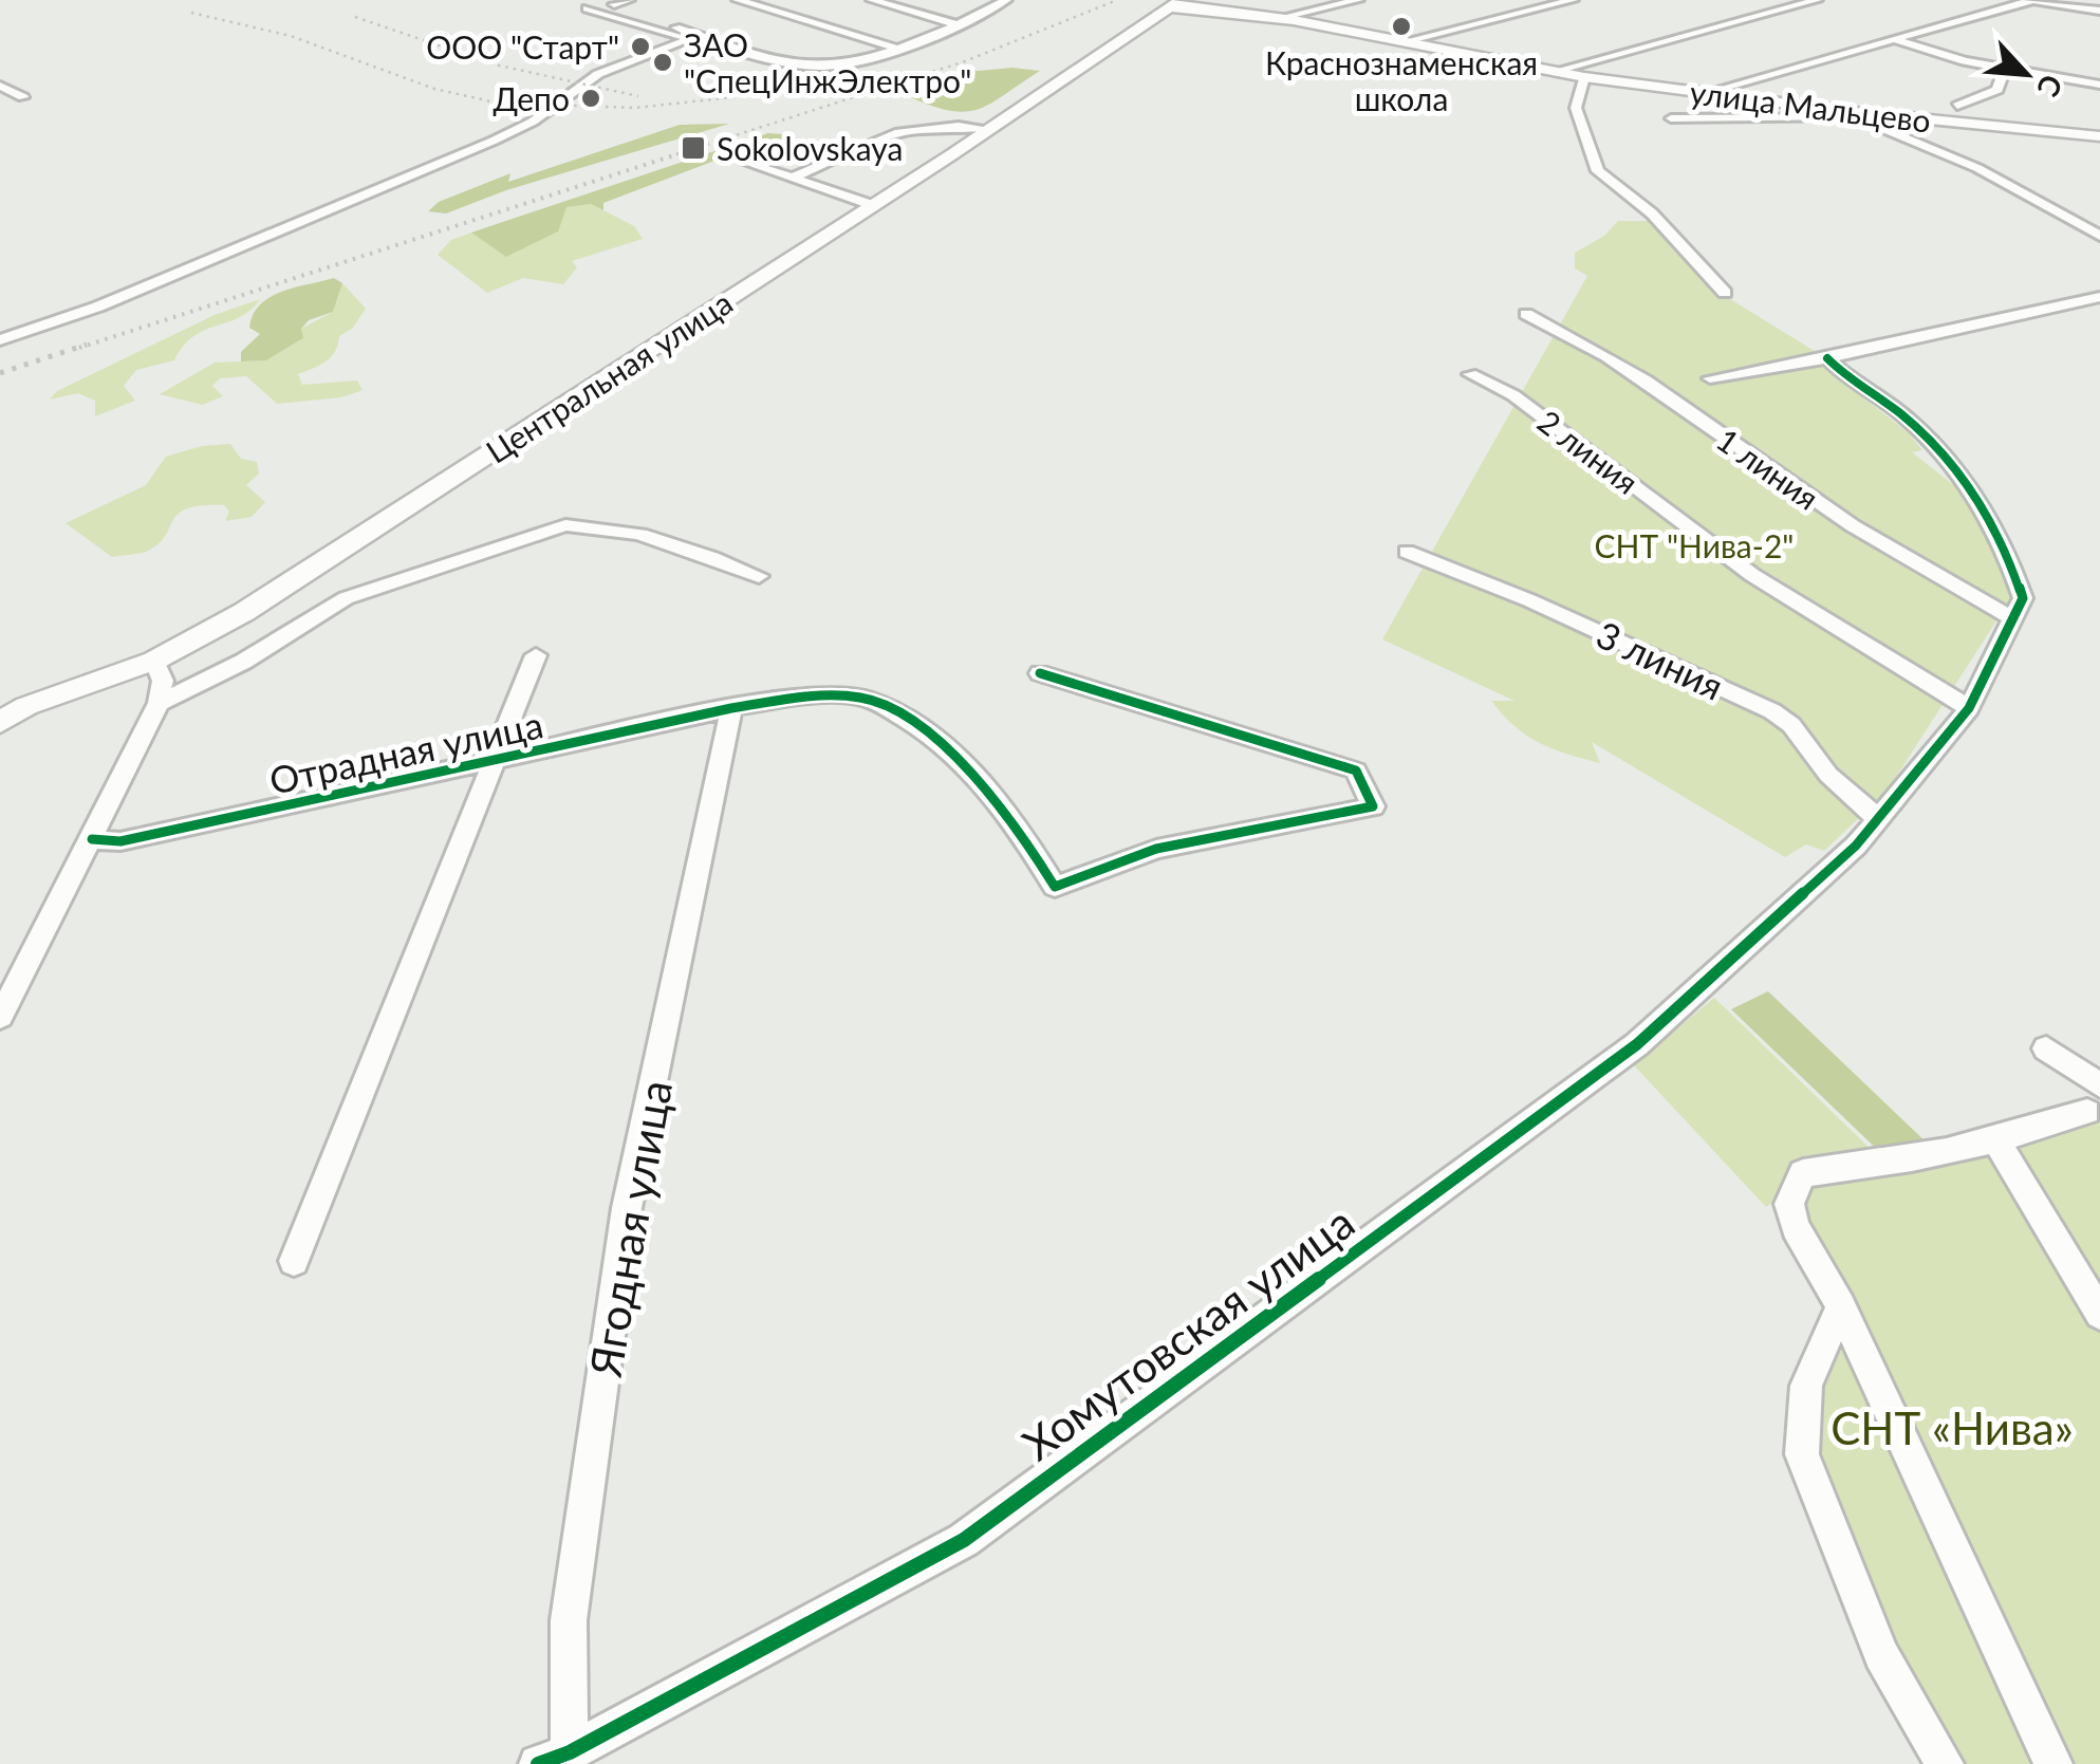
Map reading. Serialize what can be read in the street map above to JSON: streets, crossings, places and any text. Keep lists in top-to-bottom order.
{
  "streets": {
    "main road": ["улица Мальцево", "Центральная улица"],
    "street": [
      "2 линия",
      "1 линия",
      "3 линия",
      "Отрадная улица",
      "Ягодная улица",
      "Хомутовская улица"
    ]
  },
  "crossings": [
    ["улица Мальцево", "Центральная улица"],
    ["3 линия", "Хомутовская улица"],
    ["Отрадная улица", "Ягодная улица"],
    ["Ягодная улица", "Хомутовская улица"]
  ],
  "parks": ["СНТ \"Нива-2\"", "СНТ «Нива»"],
  "places": {
    "other": [
      "Краснознаменская школа",
      "ООО \"Старт\"",
      "ЗАО \"СпецИнжЭлектро\"",
      "Депо"
    ],
    "transit": ["Sokolovskaya"]
  },
  "north": "bottom right"
}
